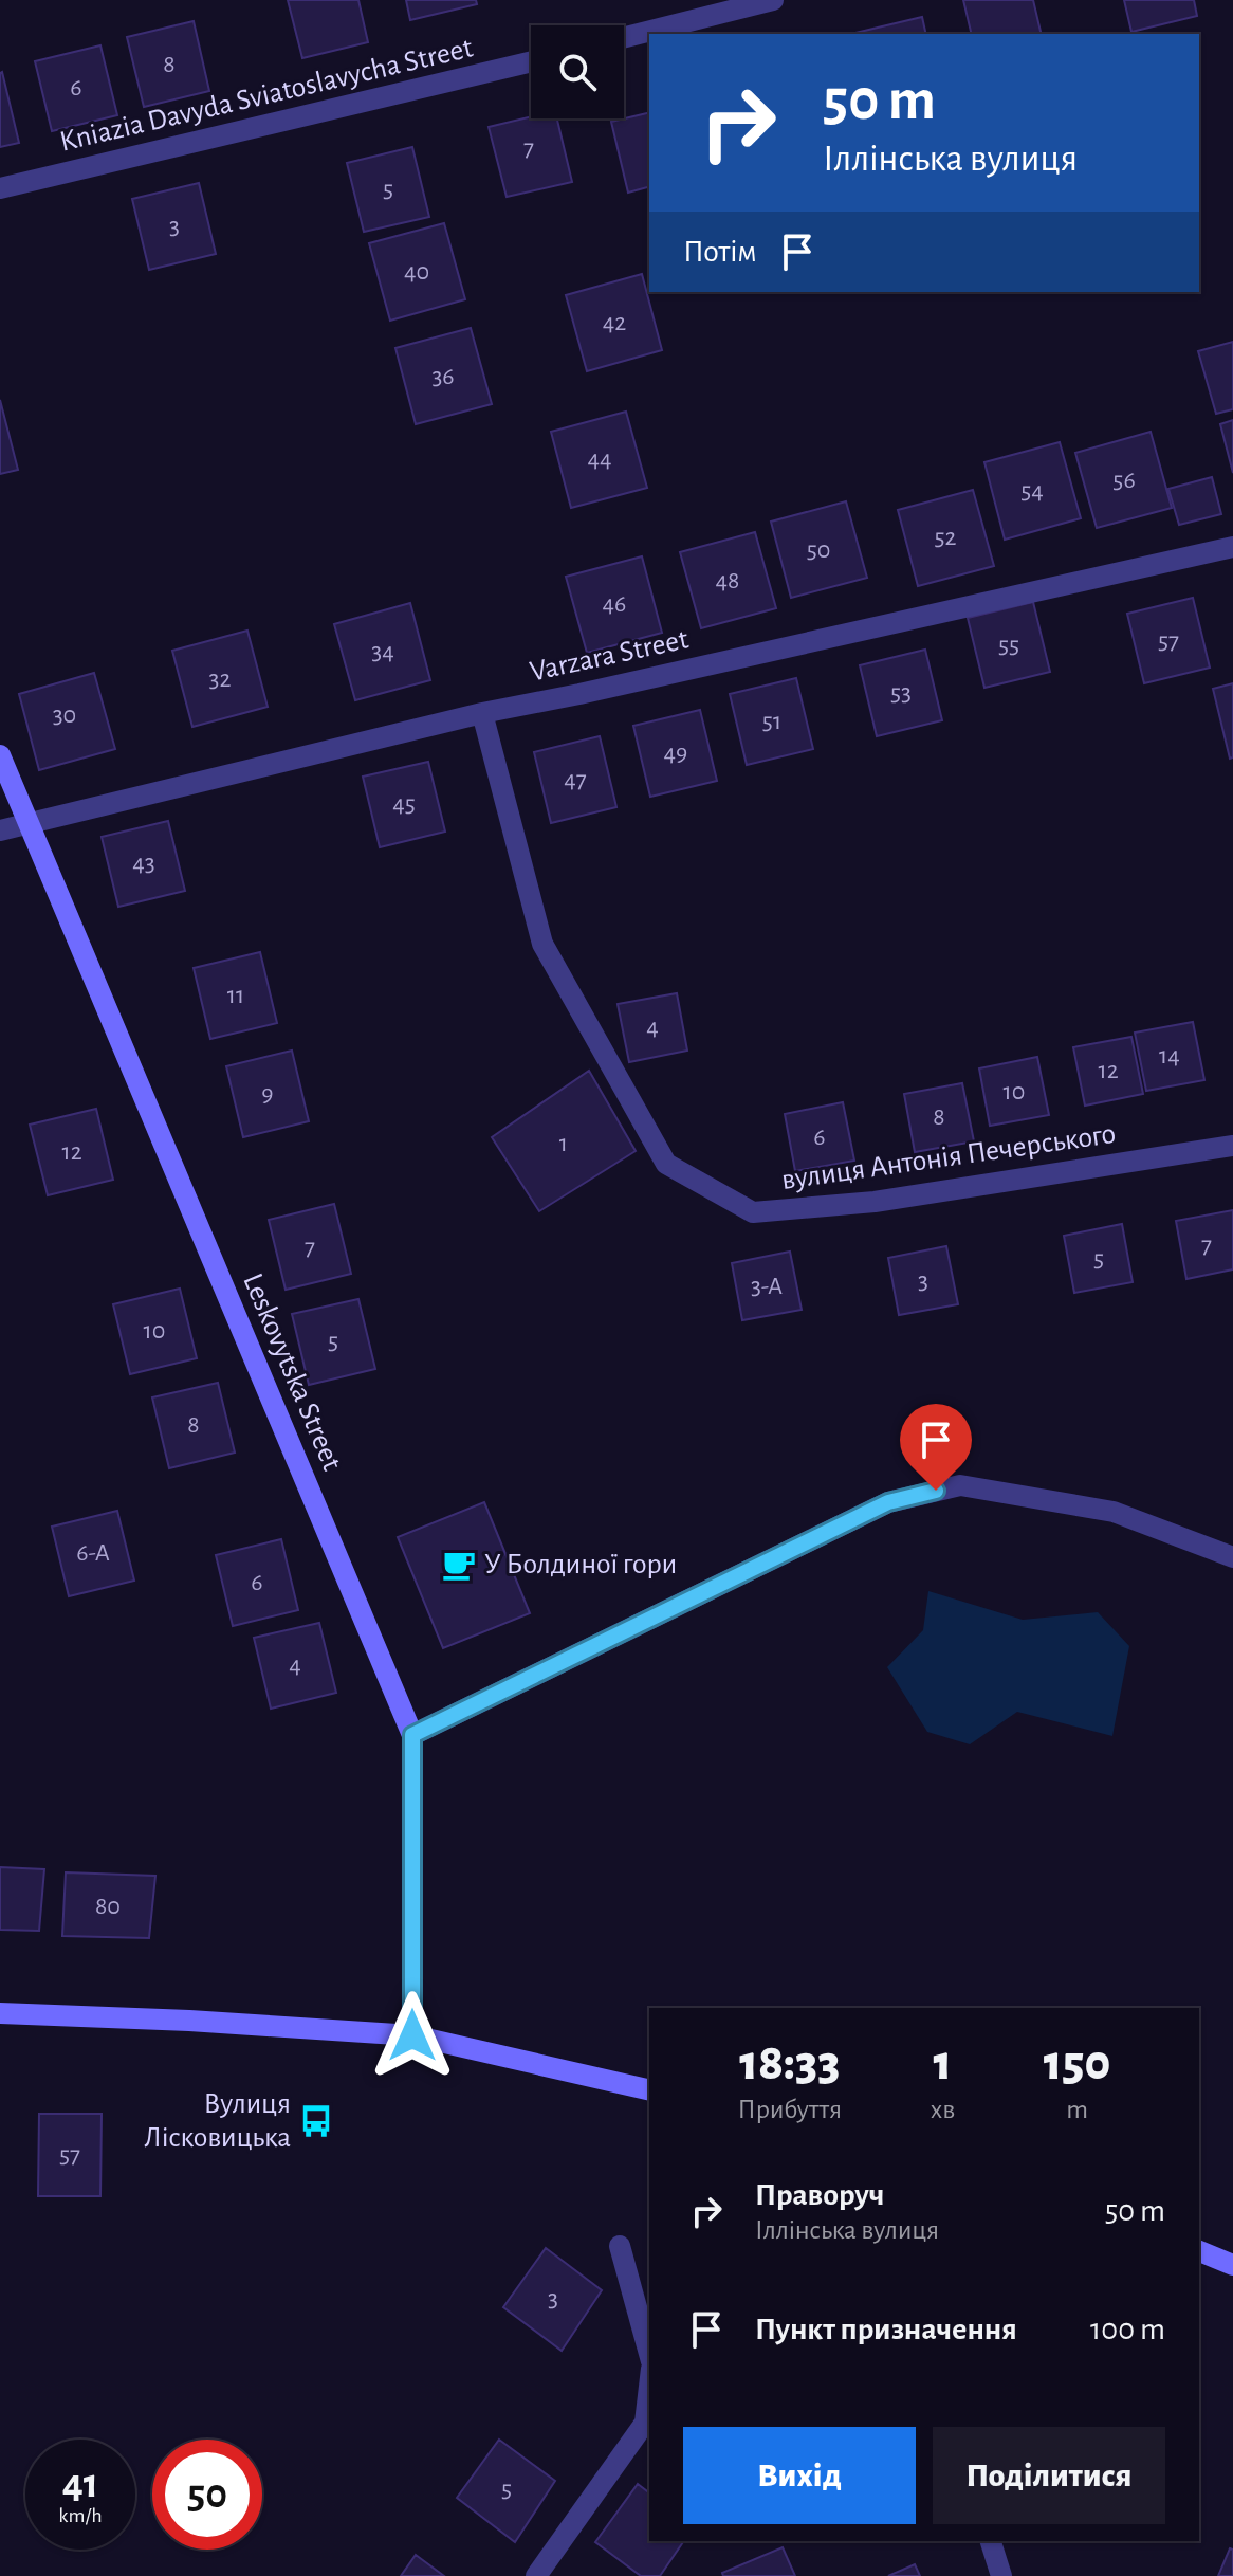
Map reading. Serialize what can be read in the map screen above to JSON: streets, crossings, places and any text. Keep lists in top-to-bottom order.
{
  "streets": {
    "main road": ["Leskovytska Street"],
    "street": ["Kniazia Davyda Sviatoslavycha Street", "Varzara Street", "вулиця Антонія Печерського"]
  },
  "crossings": [
    ["Varzara Street", "вулиця Антонія Печерського"],
    ["Varzara Street", "Leskovytska Street"]
  ],
  "places": {
    "cafe": ["У Болдиної гори"],
    "bus stop": ["Вулиця Лісковицька"]
  },
  "house_numbers": [
    "8",
    "6",
    "7",
    "5",
    "3",
    "40",
    "42",
    "36",
    "44",
    "56",
    "54",
    "52",
    "50",
    "48",
    "46",
    "57",
    "55",
    "34",
    "32",
    "53",
    "30",
    "51",
    "49",
    "47",
    "45",
    "43",
    "11",
    "4",
    "14",
    "12",
    "10",
    "9",
    "8",
    "6",
    "1",
    "12",
    "7",
    "7",
    "5",
    "3",
    "3-А",
    "10",
    "5",
    "8",
    "6-А",
    "6",
    "4",
    "80",
    "57",
    "3",
    "5"
  ],
  "page": {
    "turn": ["50 m", "Іллінська вулиця"],
    "then": "Потім",
    "eta": [
      "18:33",
      "Прибуття",
      "1",
      "хв",
      "150",
      "m"
    ],
    "list": [
      {
        "name": "Праворуч",
        "note": "Іллінська вулиця",
        "value": "50 m"
      },
      {
        "name": "Пункт призначення",
        "value": "100 m"
      }
    ],
    "buttons": ["Вихід", "Поділитися"],
    "speed": "41 km/h",
    "limit": "50"
  }
}
